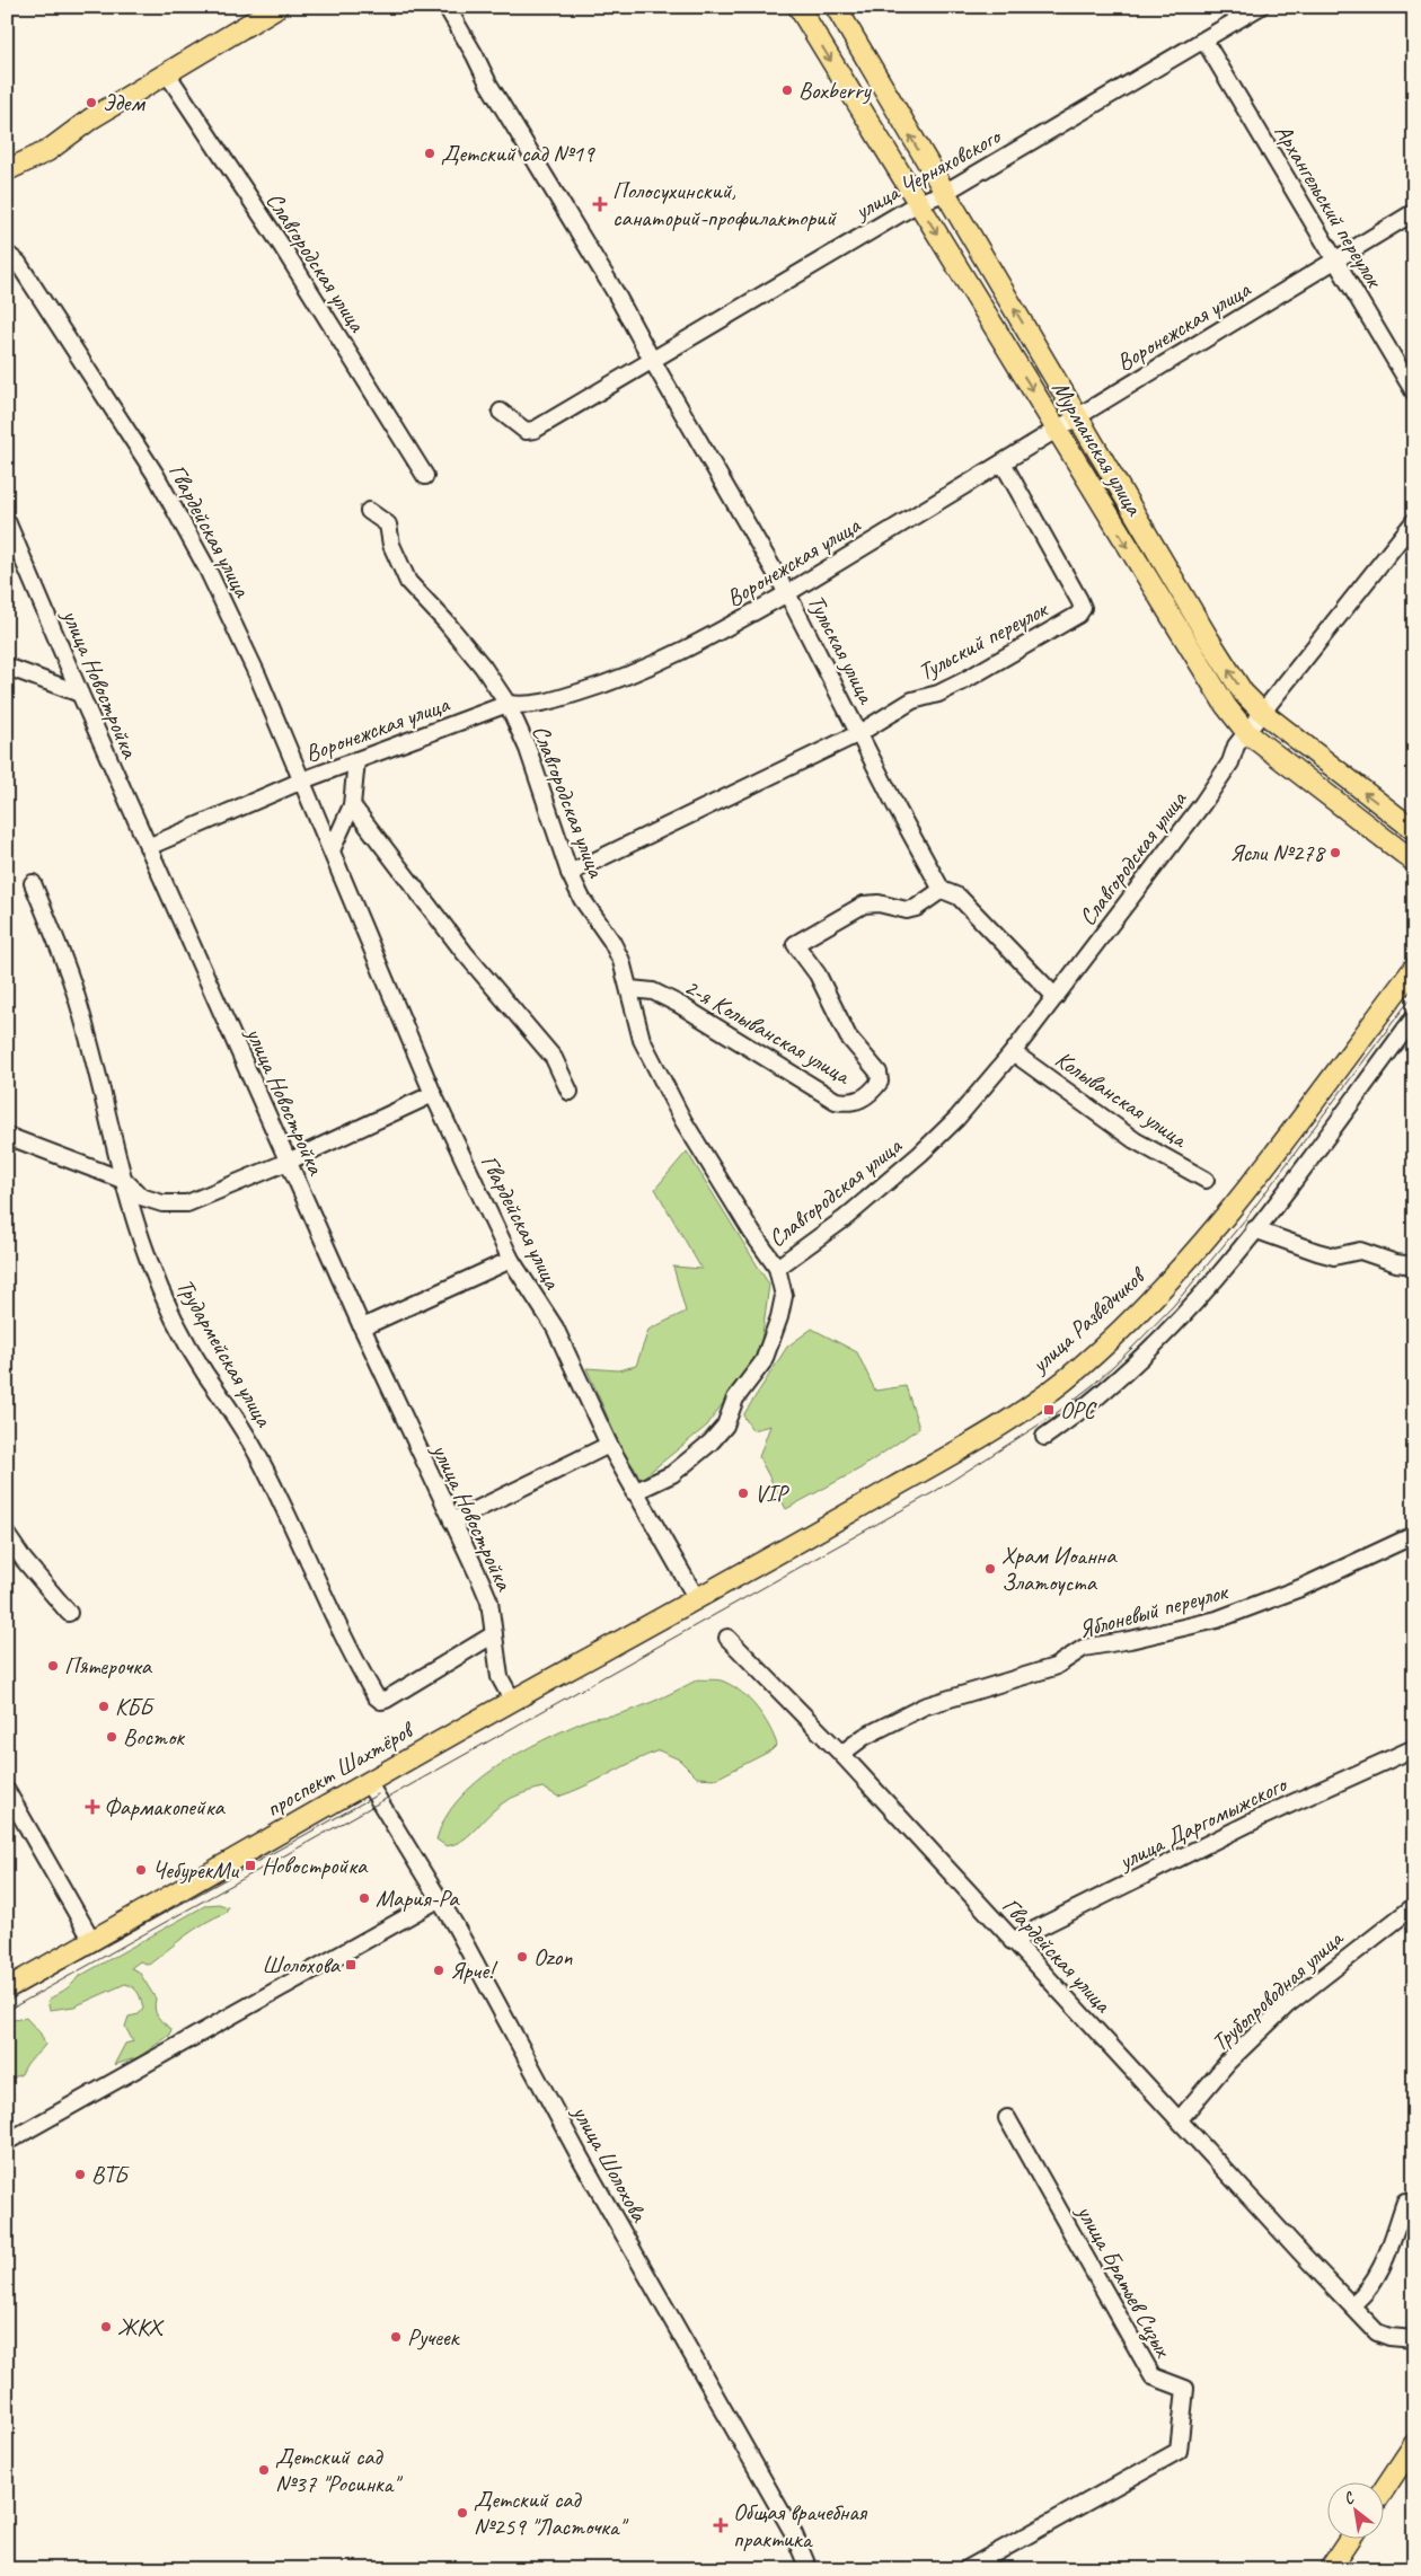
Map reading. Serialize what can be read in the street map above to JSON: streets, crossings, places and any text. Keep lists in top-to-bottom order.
{
  "streets": {
    "main road": ["Мурманская улица", "улица Разведчиков", "проспект Шахтёров"],
    "street": [
      "улица Черняховского",
      "Архангельский переулок",
      "Славгородская улица",
      "Воронежская улица",
      "Гвардейская улица",
      "Тульский переулок",
      "Тульская улица",
      "улица Новостройка",
      "2-я Колыванская улица",
      "Колыванская улица",
      "Трудармейская улица",
      "Яблоневый переулок",
      "улица Даргомыжского",
      "Трубопроводная улица",
      "улица Шолохова",
      "улица Братьев Сизых"
    ]
  },
  "crossings": [
    ["улица Черняховского", "Архангельский переулок"],
    ["улица Черняховского", "Мурманская улица"],
    ["улица Черняховского", "Тульская улица"],
    ["Архангельский переулок", "Воронежская улица"],
    ["Славгородская улица", "Воронежская улица"],
    ["Славгородская улица", "Мурманская улица"],
    ["Славгородская улица", "Тульский переулок"],
    ["Славгородская улица", "2-я Колыванская улица"],
    ["Славгородская улица", "Колыванская улица"],
    ["Воронежская улица", "Мурманская улица"],
    ["Воронежская улица", "Гвардейская улица"],
    ["Воронежская улица", "Тульский переулок"],
    ["Воронежская улица", "Тульская улица"],
    ["Воронежская улица", "улица Новостройка"],
    ["Гвардейская улица", "улица Разведчиков"],
    ["Гвардейская улица", "Яблоневый переулок"],
    ["Гвардейская улица", "проспект Шахтёров"],
    ["Гвардейская улица", "улица Даргомыжского"],
    ["Гвардейская улица", "Трубопроводная улица"],
    ["Тульский переулок", "Тульская улица"],
    ["Тульская улица", "2-я Колыванская улица"],
    ["улица Новостройка", "Трудармейская улица"],
    ["улица Новостройка", "проспект Шахтёров"],
    ["улица Разведчиков", "проспект Шахтёров"],
    ["проспект Шахтёров", "улица Шолохова"]
  ],
  "places": {
    "other": [
      "Boxberry",
      "Эдем",
      "Детский сад №19",
      "Ясли №278",
      "VIP",
      "Храм Иоанна Златоуста",
      "Пятерочка",
      "КББ",
      "Восток",
      "ЧебурекМи",
      "Мария-Ра",
      "Ozon",
      "Ярче!",
      "ВТБ",
      "ЖКХ",
      "Ручеек",
      "Детский сад №37 \"Росинка\"",
      "Детский сад №259 \"Ласточка\""
    ],
    "health": ["Полосухинский, санаторий-профилакторий", "Фармакопейка", "Общая врачебная практика"],
    "transit": ["ОРС", "Новостройка", "Шолохова"]
  },
  "north": "top left"
}
